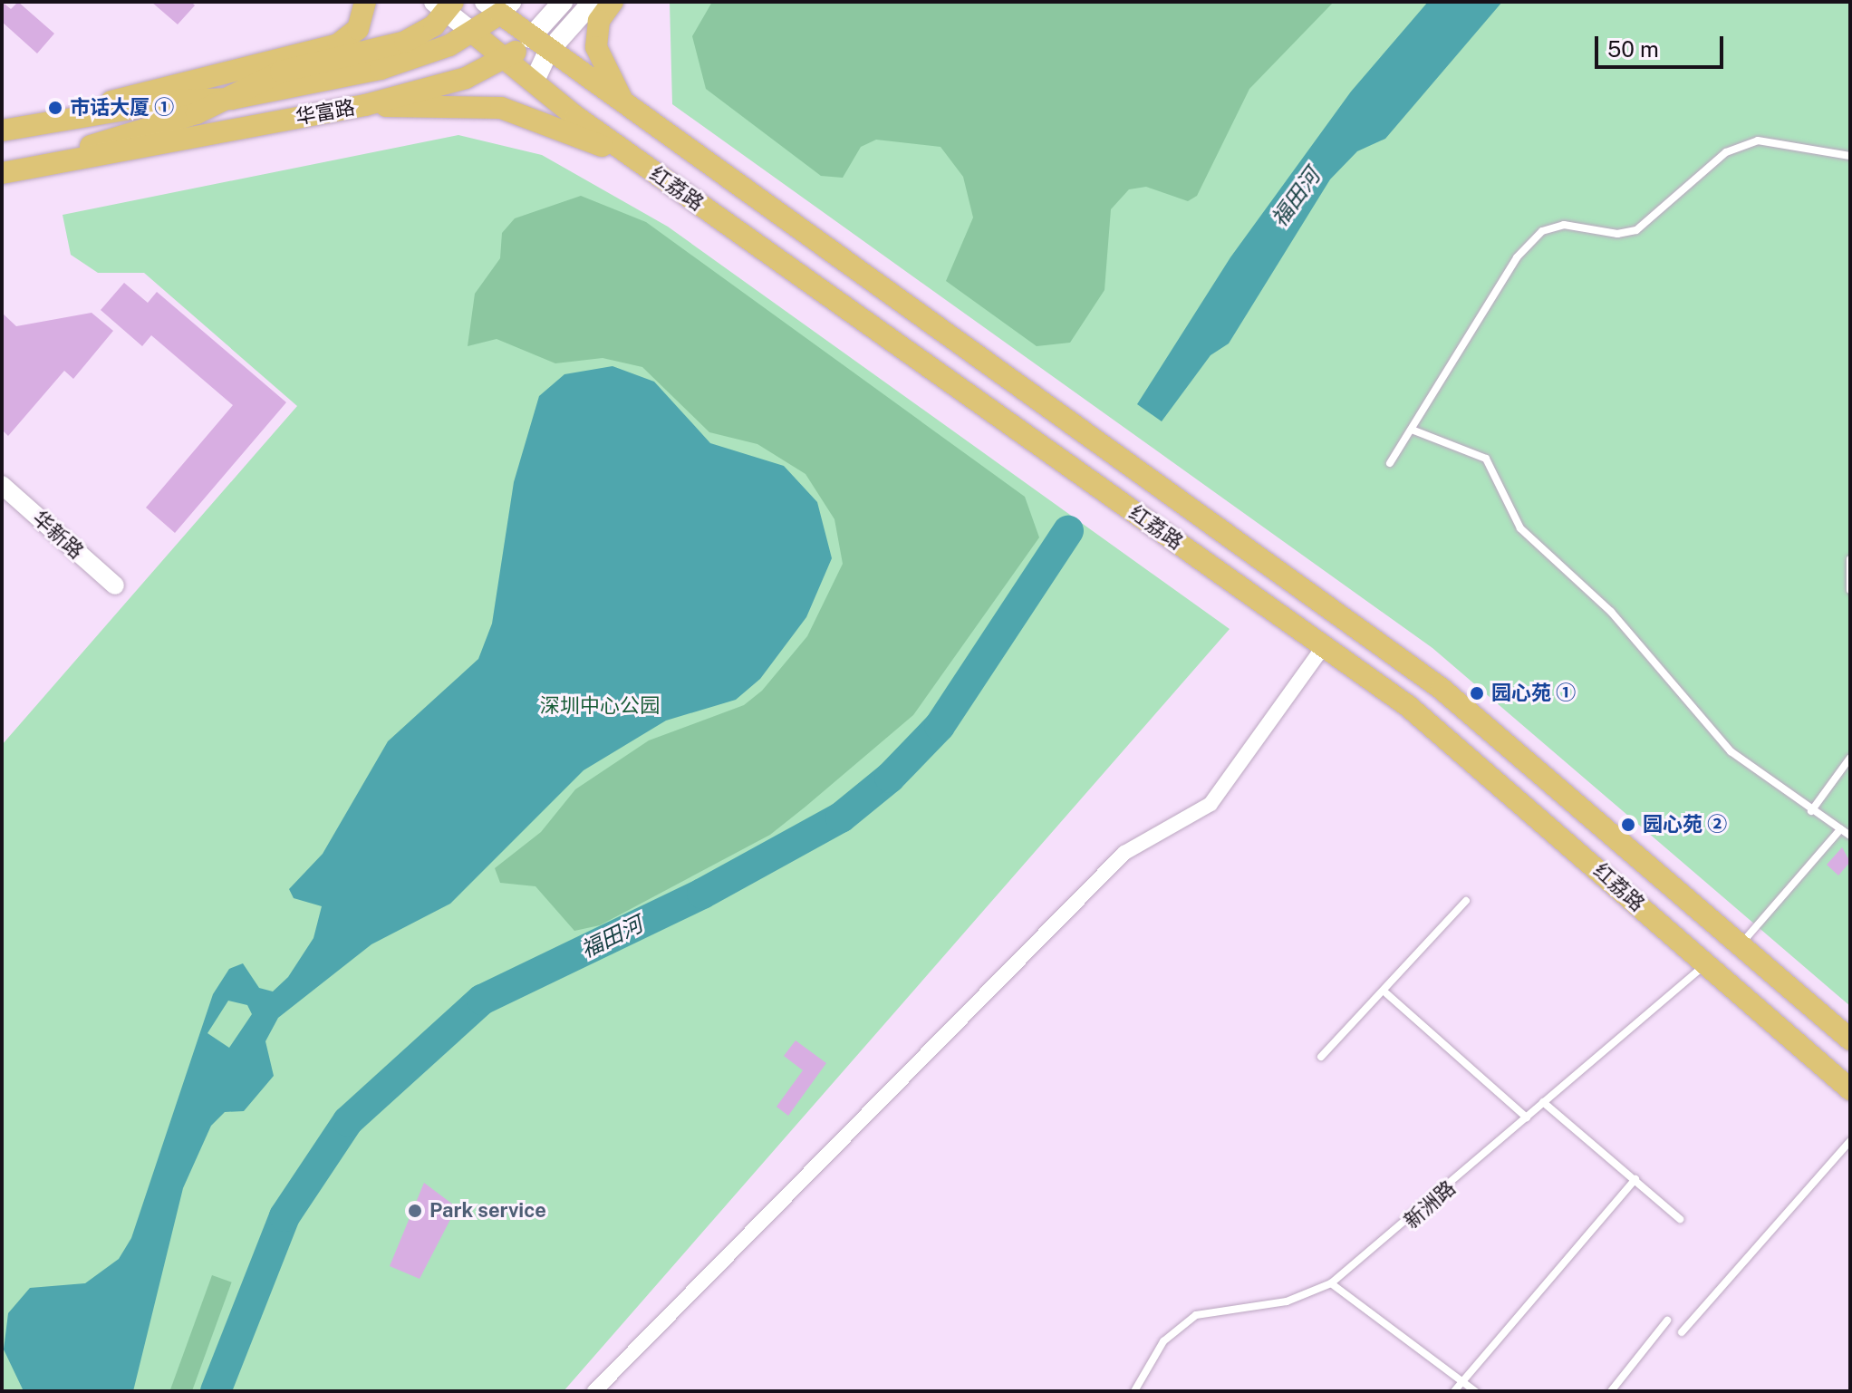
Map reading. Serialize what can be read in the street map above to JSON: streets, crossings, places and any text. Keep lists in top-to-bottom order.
{
  "streets": {
    "main road": ["华富路", "红荔路"],
    "street": ["华新路"],
    "lane": ["新洲路"]
  },
  "crossings": [
    ["华富路", "红荔路"],
    ["红荔路", "新洲路"]
  ],
  "water": ["福田河"],
  "parks": ["深圳中心公园"],
  "places": [
    "市话大厦 ①",
    "园心苑 ①",
    "园心苑 ②",
    "Park service"
  ],
  "scale_bar": "50 m"
}
